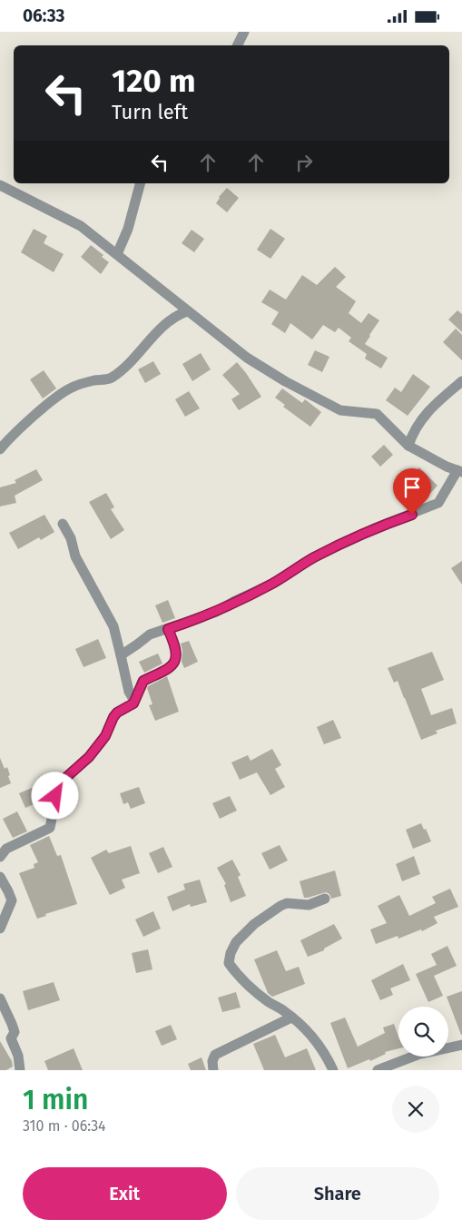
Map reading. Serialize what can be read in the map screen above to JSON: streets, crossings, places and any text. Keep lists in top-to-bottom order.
{
  "page": {
    "status": "06:33",
    "turn": ["120 m", "Turn left"],
    "heading": ["1 min", "310 m · 06:34"],
    "buttons": ["Exit", "Share"]
  }
}
